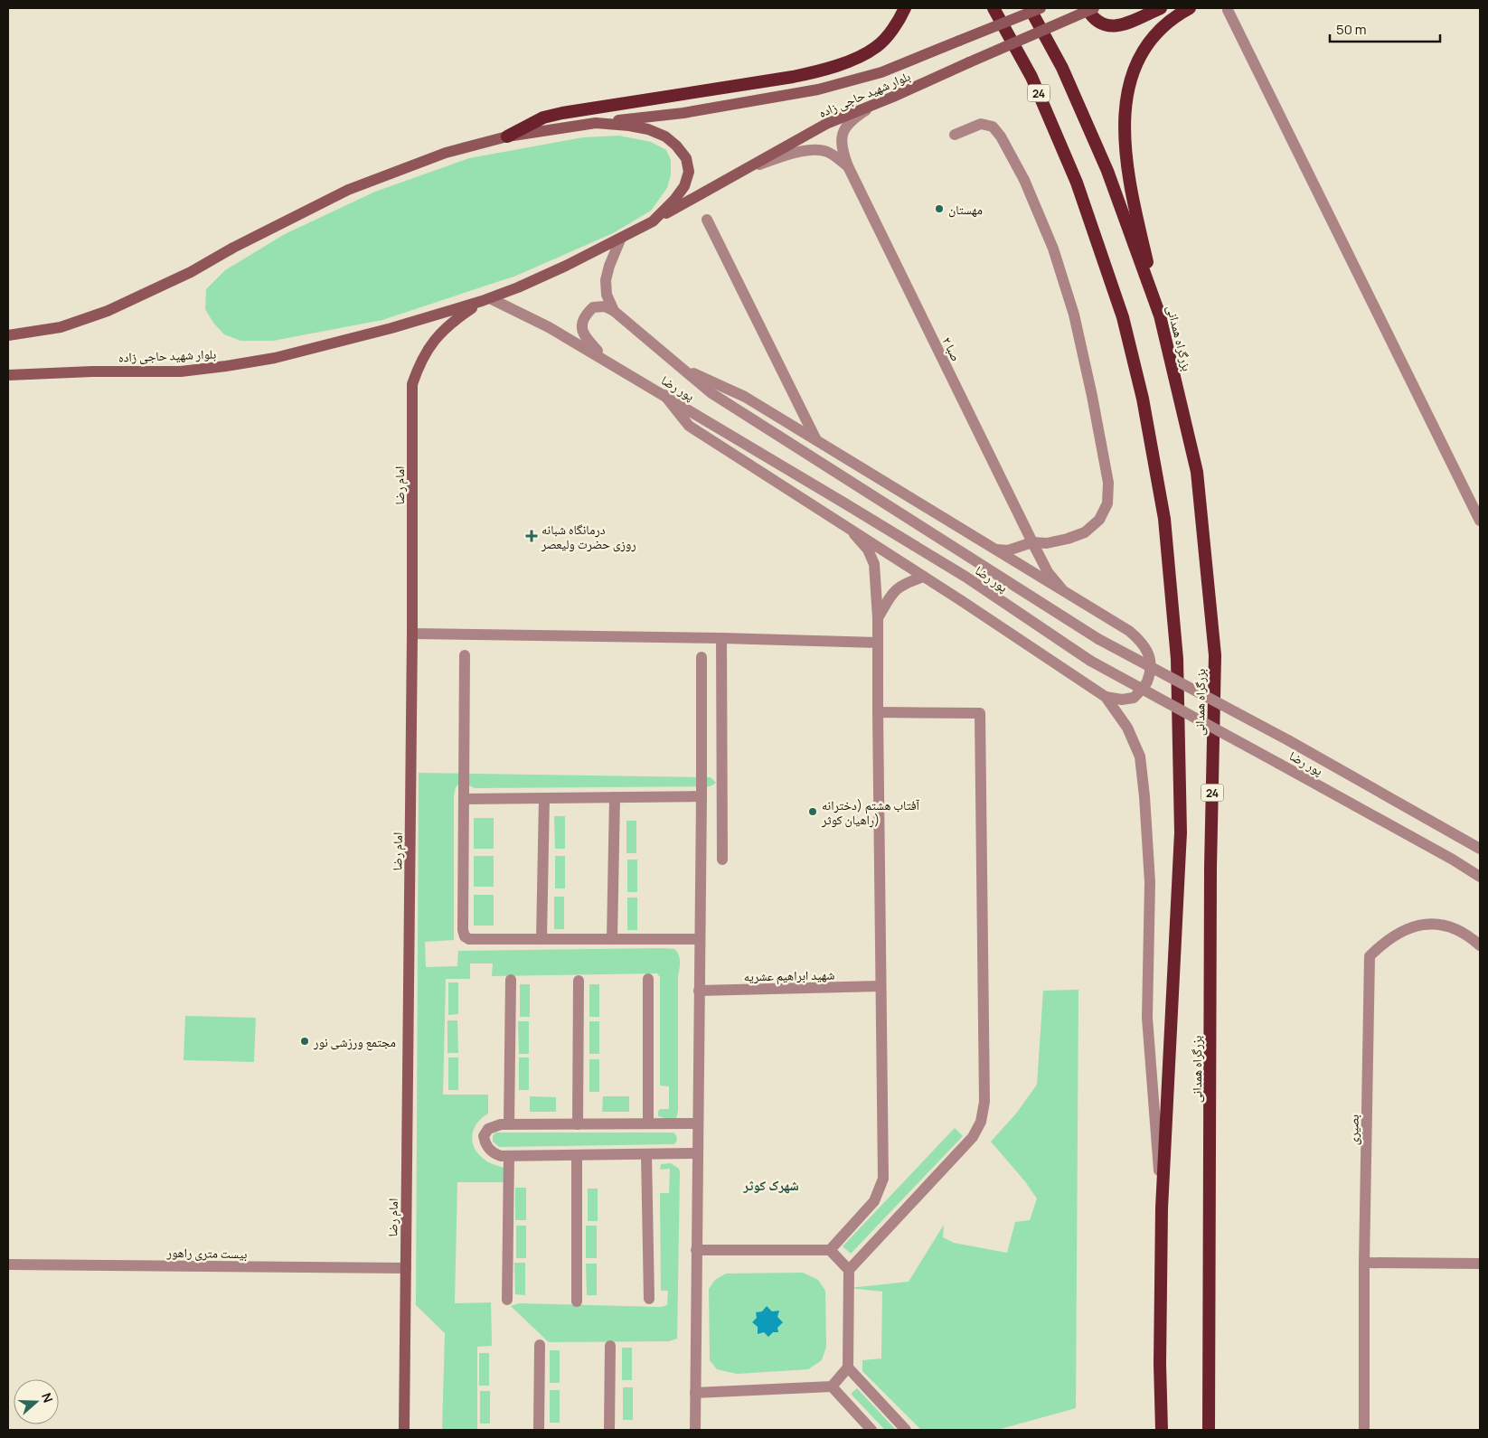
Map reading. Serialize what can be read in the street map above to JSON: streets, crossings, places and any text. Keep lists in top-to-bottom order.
{
  "streets": {
    "highway": ["24", "بزرگراه همدانی"],
    "main road": ["بلوار شهید حاجی زاده", "امام رضا"],
    "street": [
      "صبا ۲",
      "پور رضا",
      "شهید ابراهیم عشریه",
      "بصیری",
      "بیست متری راهور"
    ]
  },
  "crossings": [
    ["بلوار شهید حاجی زاده", "صبا ۲"],
    ["بلوار شهید حاجی زاده", "پور رضا"],
    ["بلوار شهید حاجی زاده", "امام رضا"],
    ["پور رضا", "امام رضا"],
    ["امام رضا", "بیست متری راهور"]
  ],
  "districts": ["شهرک کوثر"],
  "places": {
    "other": ["مهستان", "آفتاب هشتم (دخترانه راهیان کوثر)", "مجتمع ورزشی نور"],
    "health": ["درمانگاه شبانه روزی حضرت ولیعصر"]
  },
  "scale_bar": "50 m",
  "north": "right"
}
